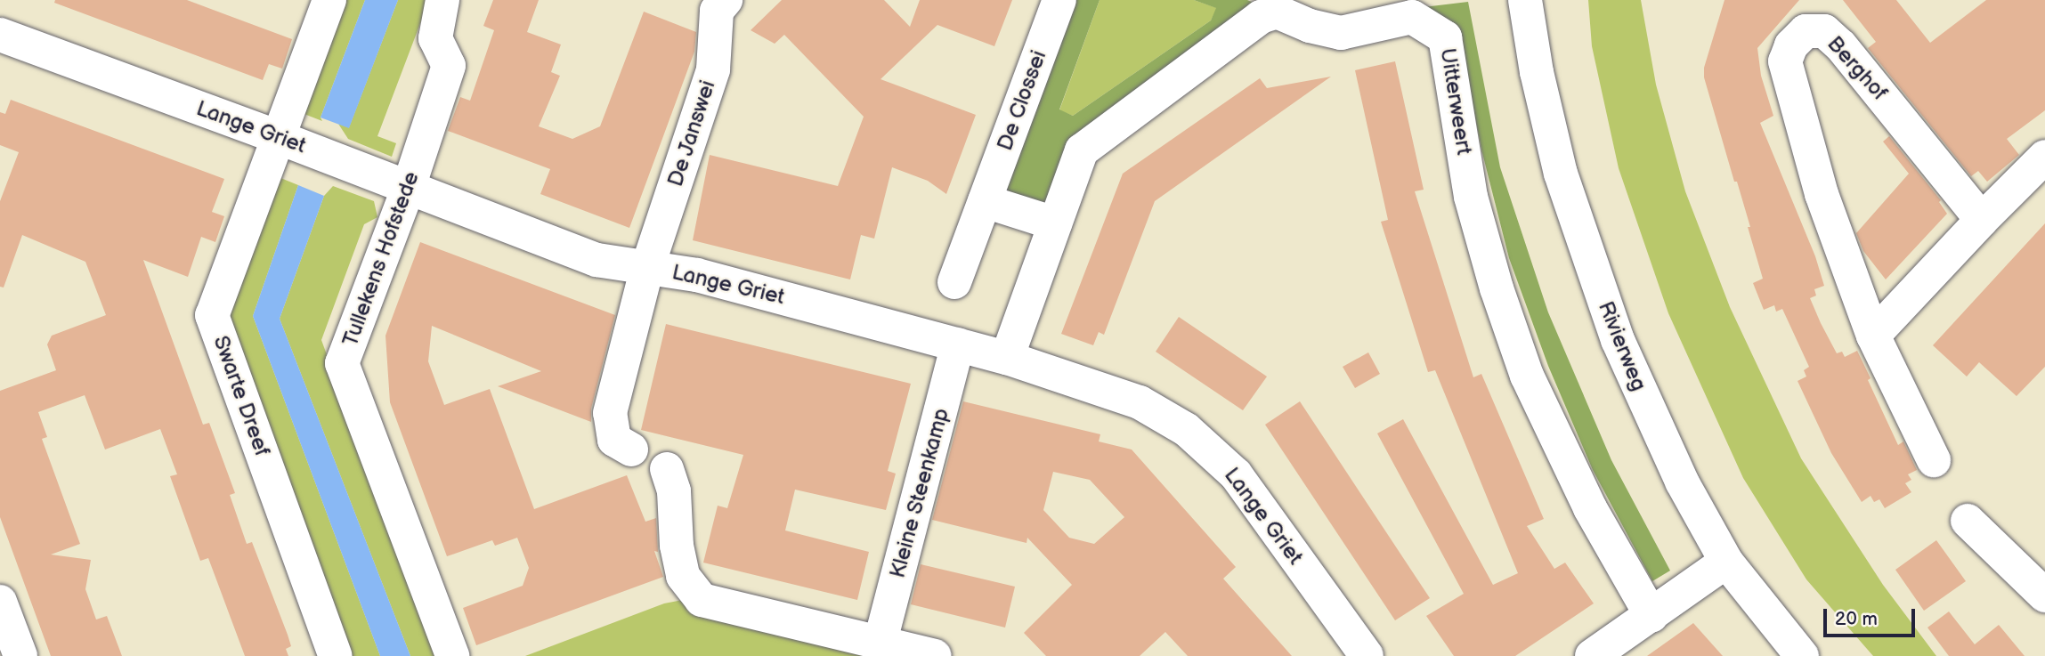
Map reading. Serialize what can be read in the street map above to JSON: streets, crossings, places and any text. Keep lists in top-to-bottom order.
{
  "streets": {
    "street": [
      "Berghof",
      "De Clossei",
      "Uitterweert",
      "Lange Griet",
      "De Janswei",
      "Tullekens Hofstede",
      "Rivierweg",
      "Swarte Dreef",
      "Kleine Steenkamp"
    ]
  },
  "crossings": [
    ["Uitterweert", "Lange Griet"],
    ["Lange Griet", "De Janswei"],
    ["Lange Griet", "Tullekens Hofstede"],
    ["Lange Griet", "Swarte Dreef"],
    ["Lange Griet", "Kleine Steenkamp"]
  ],
  "scale_bar": "20 m"
}
